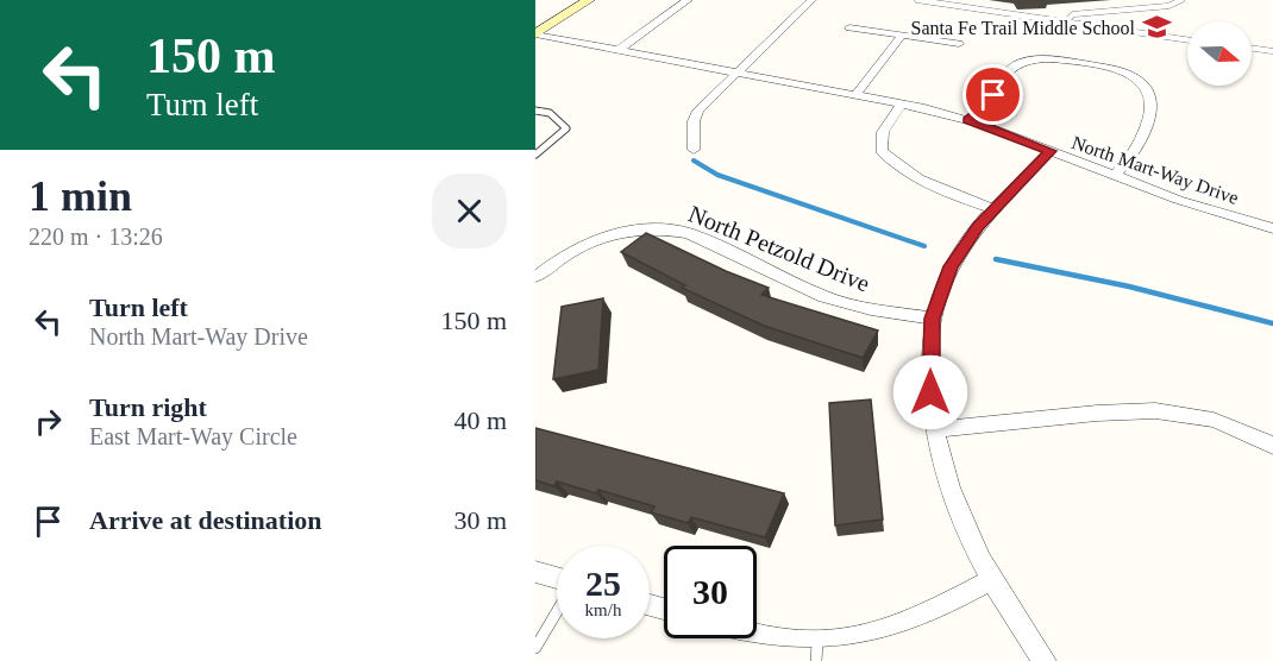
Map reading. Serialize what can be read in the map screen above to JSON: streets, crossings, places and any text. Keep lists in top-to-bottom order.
{
  "streets": {
    "street": ["North Mart-Way Drive", "North Petzold Drive"]
  },
  "places": {
    "school or university": ["Santa Fe Trail Middle School"]
  },
  "north": "right",
  "page": {
    "turn": ["150 m", "Turn left"],
    "heading": ["1 min", "220 m · 13:26"],
    "list": [
      {
        "name": "Turn left",
        "note": "North Mart-Way Drive",
        "value": "150 m"
      },
      {
        "name": "Turn right",
        "note": "East Mart-Way Circle",
        "value": "40 m"
      },
      {
        "name": "Arrive at destination",
        "value": "30 m"
      }
    ],
    "speed": "25 km/h",
    "limit": "30"
  }
}
